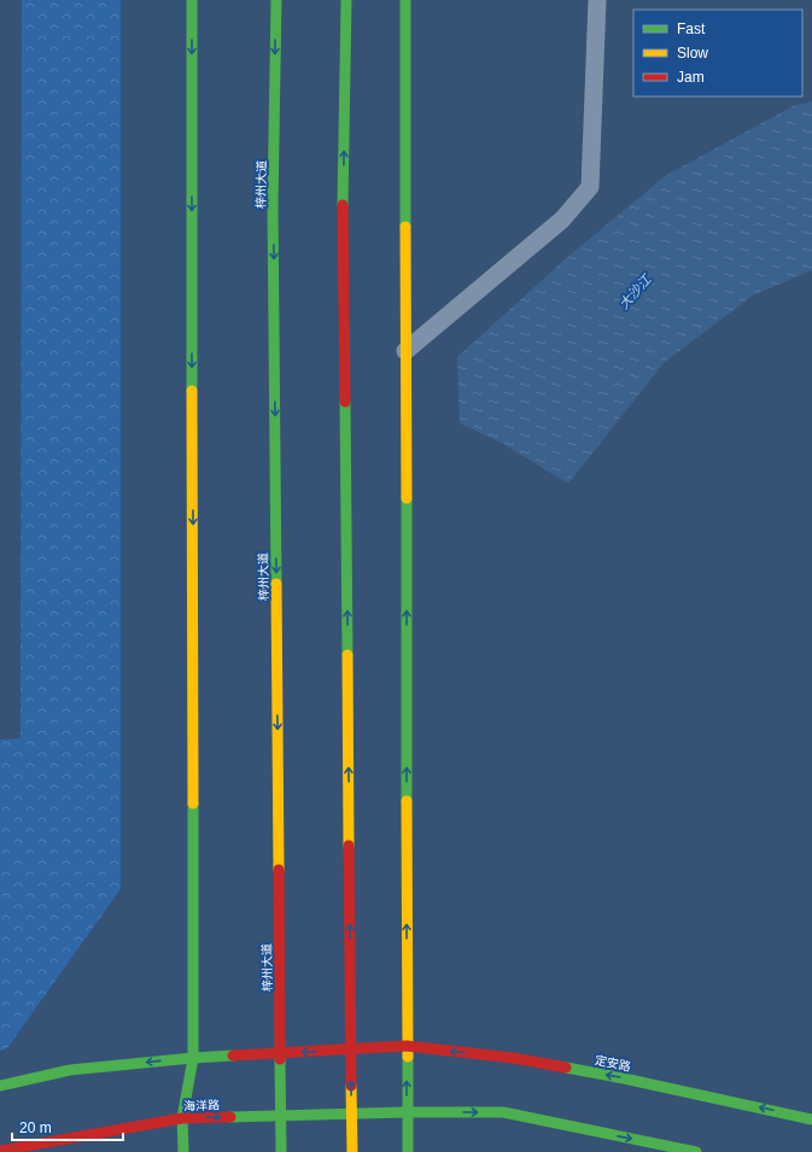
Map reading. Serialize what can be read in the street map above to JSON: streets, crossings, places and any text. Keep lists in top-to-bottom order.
{
  "streets": {
    "main road": ["梓州大道", "定安路", "海洋路"]
  },
  "water": ["大沙江"],
  "legend": ["Fast", "Slow", "Jam"],
  "scale_bar": "20 m"
}
